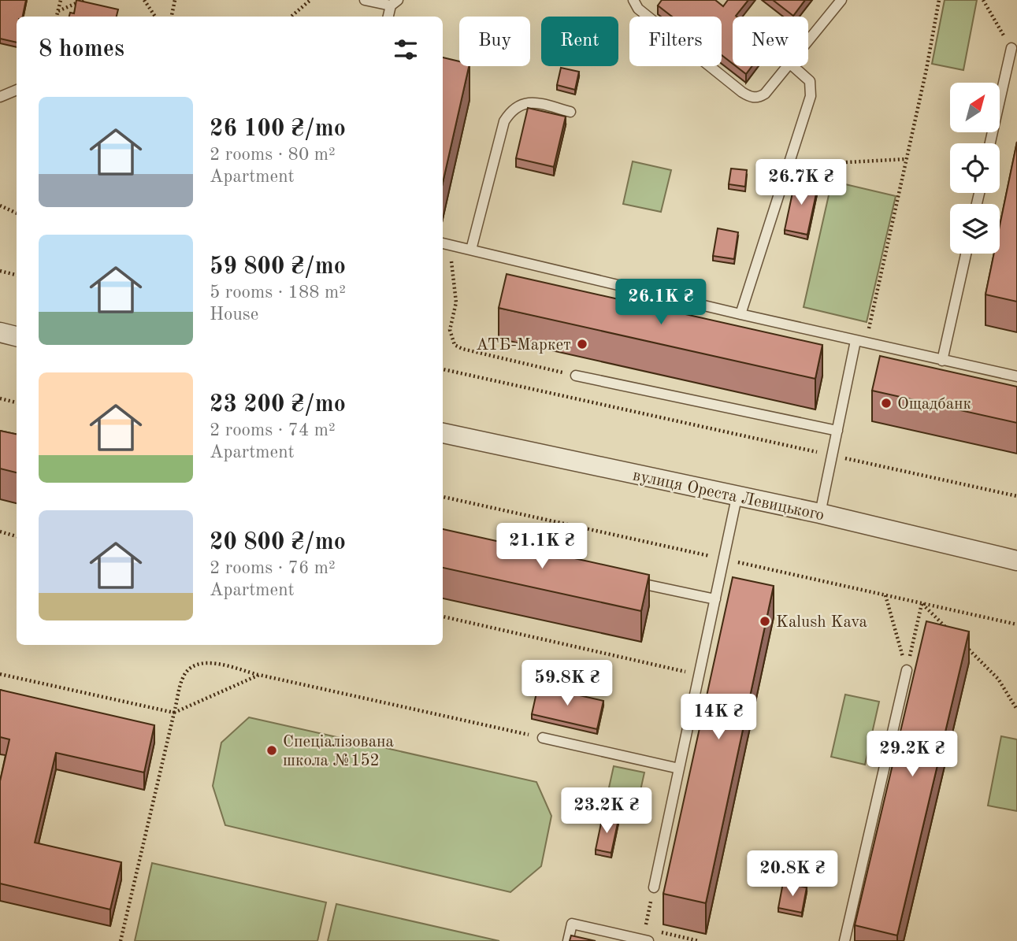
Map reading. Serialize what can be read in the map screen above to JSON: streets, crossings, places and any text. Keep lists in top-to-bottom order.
{
  "streets": {
    "street": ["вулиця Ореста Левицького"]
  },
  "places": [
    "АТБ-Маркет",
    "Ощадбанк",
    "Kalush Kava",
    "Спеціалізована школа №152"
  ],
  "north": "top right",
  "page": {
    "chip": [
      "Buy",
      "Rent",
      "Filters",
      "New"
    ],
    "heading": "8 homes",
    "list": [
      {
        "name": "26 100 ₴/mo",
        "note": "2 rooms · 80 m² · Apartment"
      },
      {
        "name": "59 800 ₴/mo",
        "note": "5 rooms · 188 m² · House"
      },
      {
        "name": "23 200 ₴/mo",
        "note": "2 rooms · 74 m² · Apartment"
      },
      {
        "name": "20 800 ₴/mo",
        "note": "2 rooms · 76 m² · Apartment"
      }
    ],
    "price": [
      "26.7K ₴",
      "26.1K ₴",
      "21.1K ₴",
      "59.8K ₴",
      "14K ₴",
      "29.2K ₴",
      "23.2K ₴",
      "20.8K ₴"
    ]
  }
}
